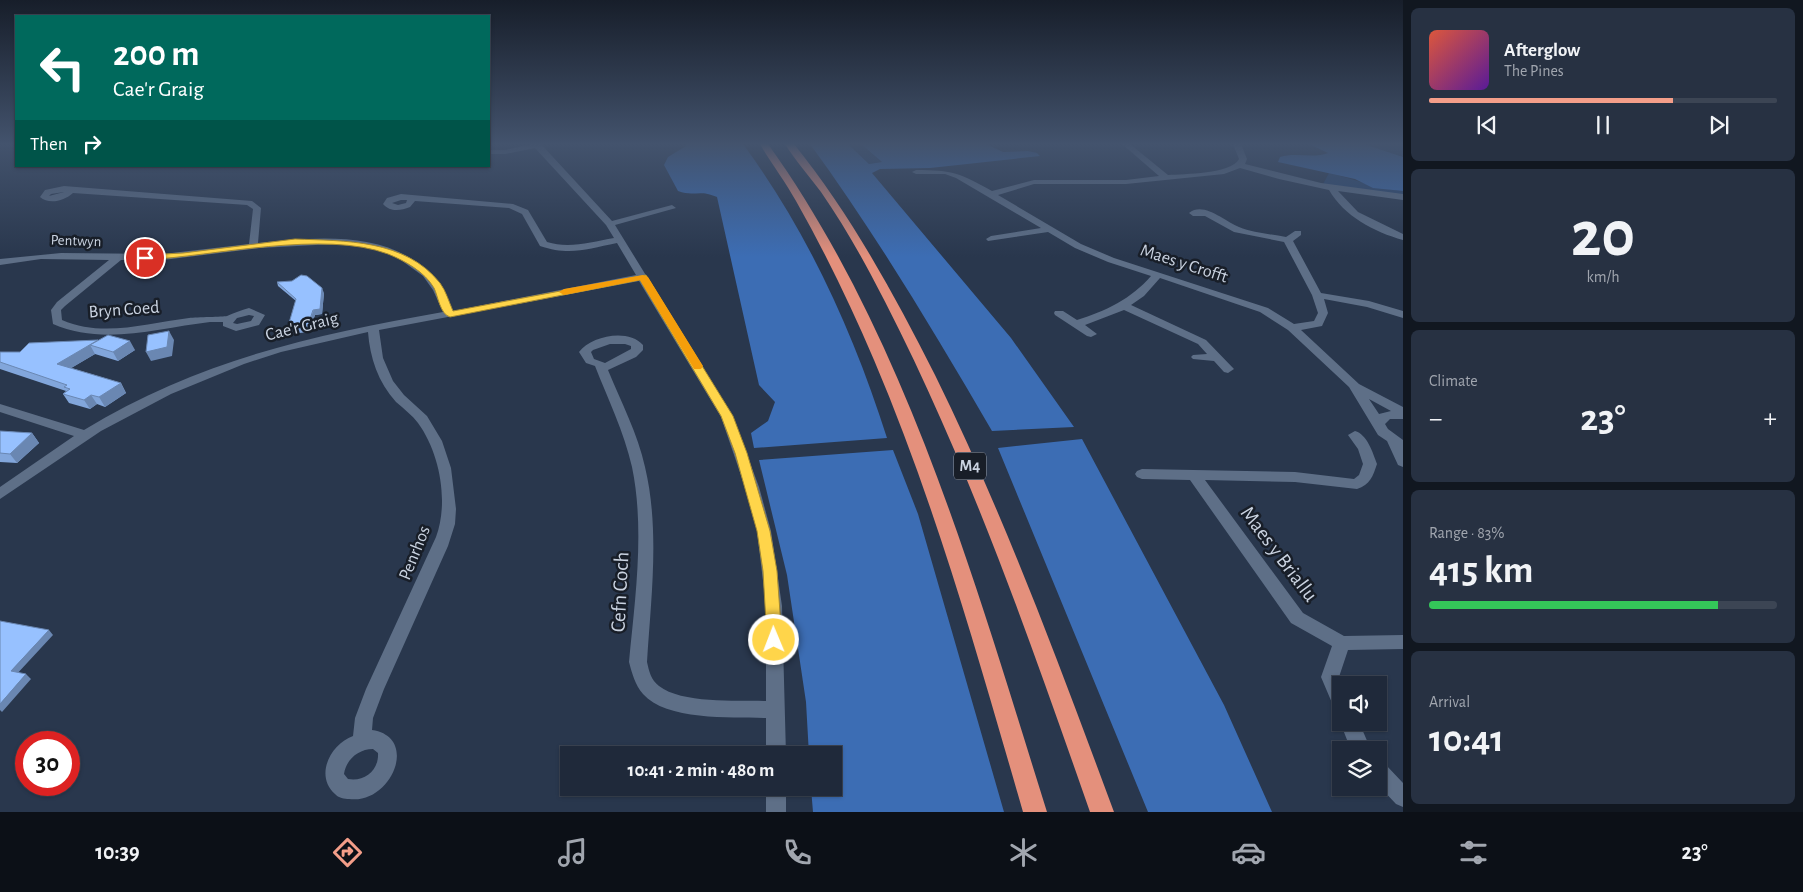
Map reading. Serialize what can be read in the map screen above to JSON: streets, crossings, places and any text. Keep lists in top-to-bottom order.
{
  "streets": {
    "highway": ["M4"],
    "street": [
      "Pentwyn",
      "Maes y Crofft",
      "Bryn Coed",
      "Cae'r Graig",
      "Penrhos",
      "Maes y Briallu",
      "Cefn Coch"
    ]
  },
  "crossings": [
    ["Pentwyn", "Bryn Coed"],
    ["Pentwyn", "Cae'r Graig"],
    ["Cae'r Graig", "Penrhos"]
  ],
  "page": {
    "turn": ["200 m", "Cae'r Graig"],
    "song": ["Afterglow", "The Pines"],
    "then": "Then",
    "tile": [
      ["20", "km/h"],
      "Climate",
      ["Range · 83%", "415 km"],
      ["Arrival", "10:41"]
    ],
    "heat": ["−", "23°", "+"],
    "limit": "30",
    "trip": "10:41 · 2 min · 480 m",
    "tabs": ["10:39", "23°"]
  }
}
